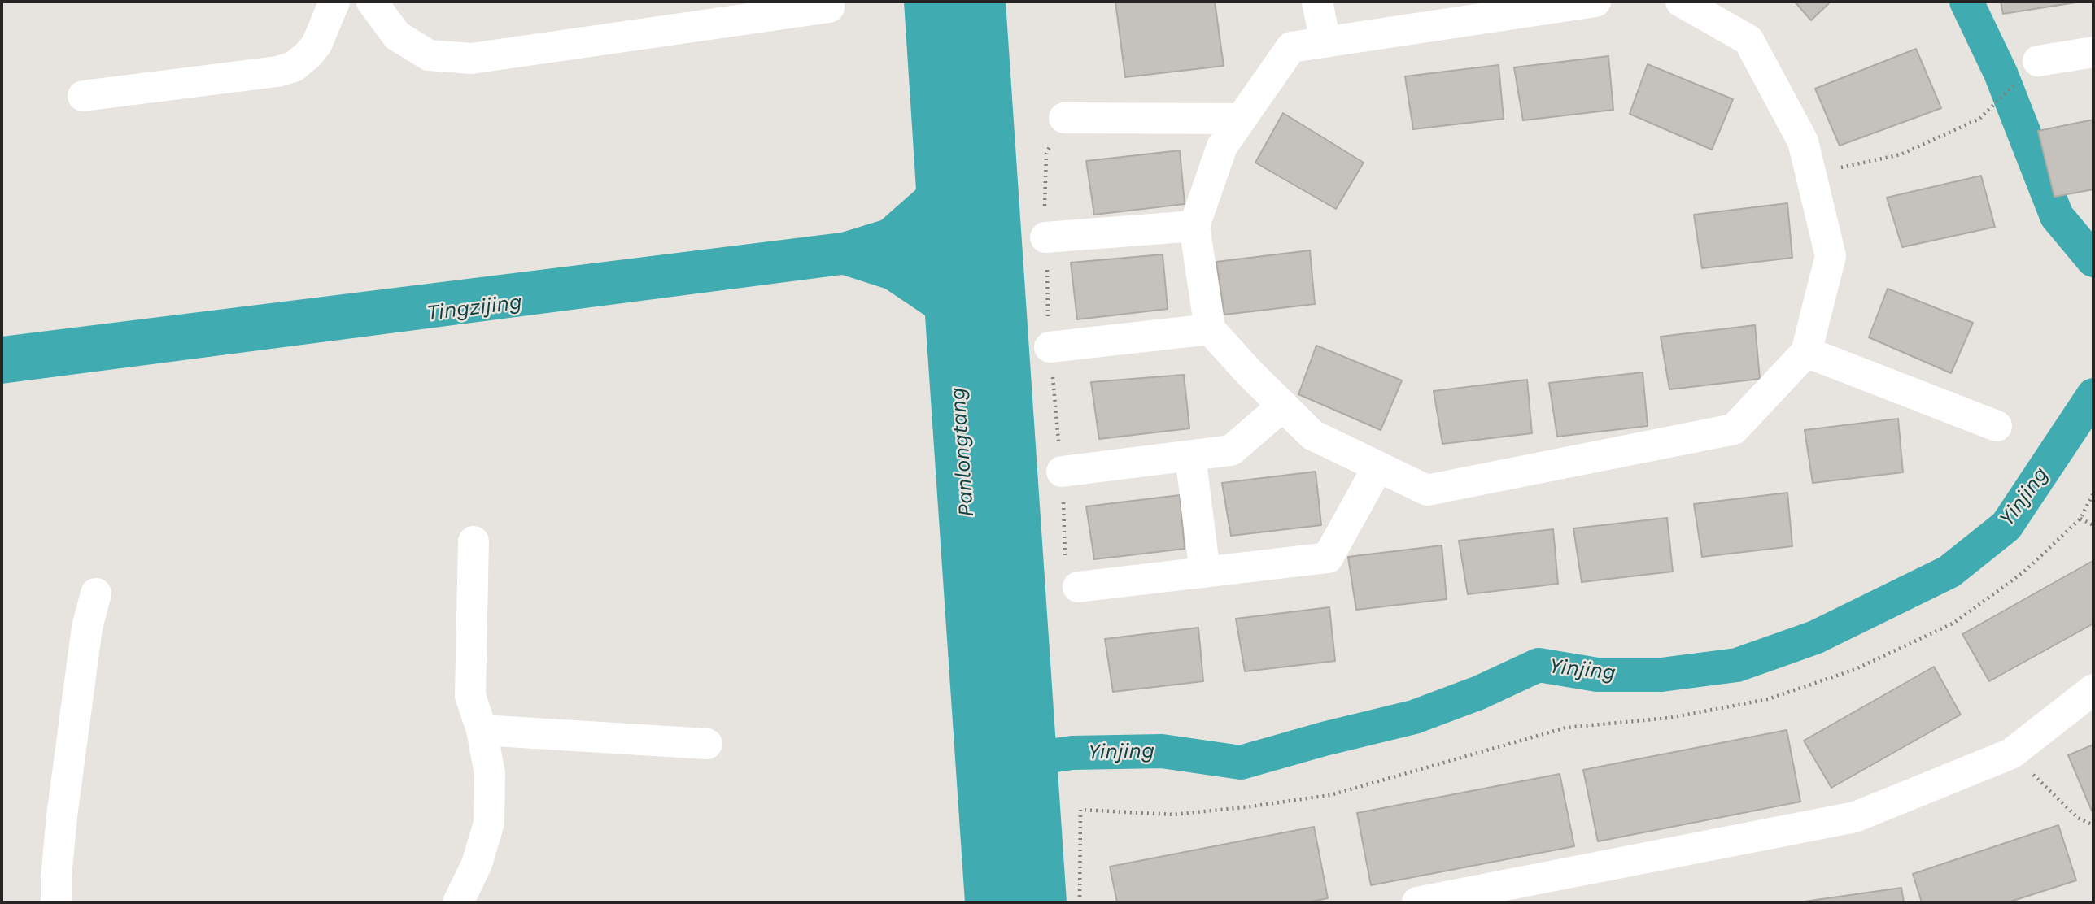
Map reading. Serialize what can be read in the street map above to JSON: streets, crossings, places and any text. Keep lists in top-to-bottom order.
{
  "water": ["Tingzijing", "Panlongtang", "Yinjing"]
}
